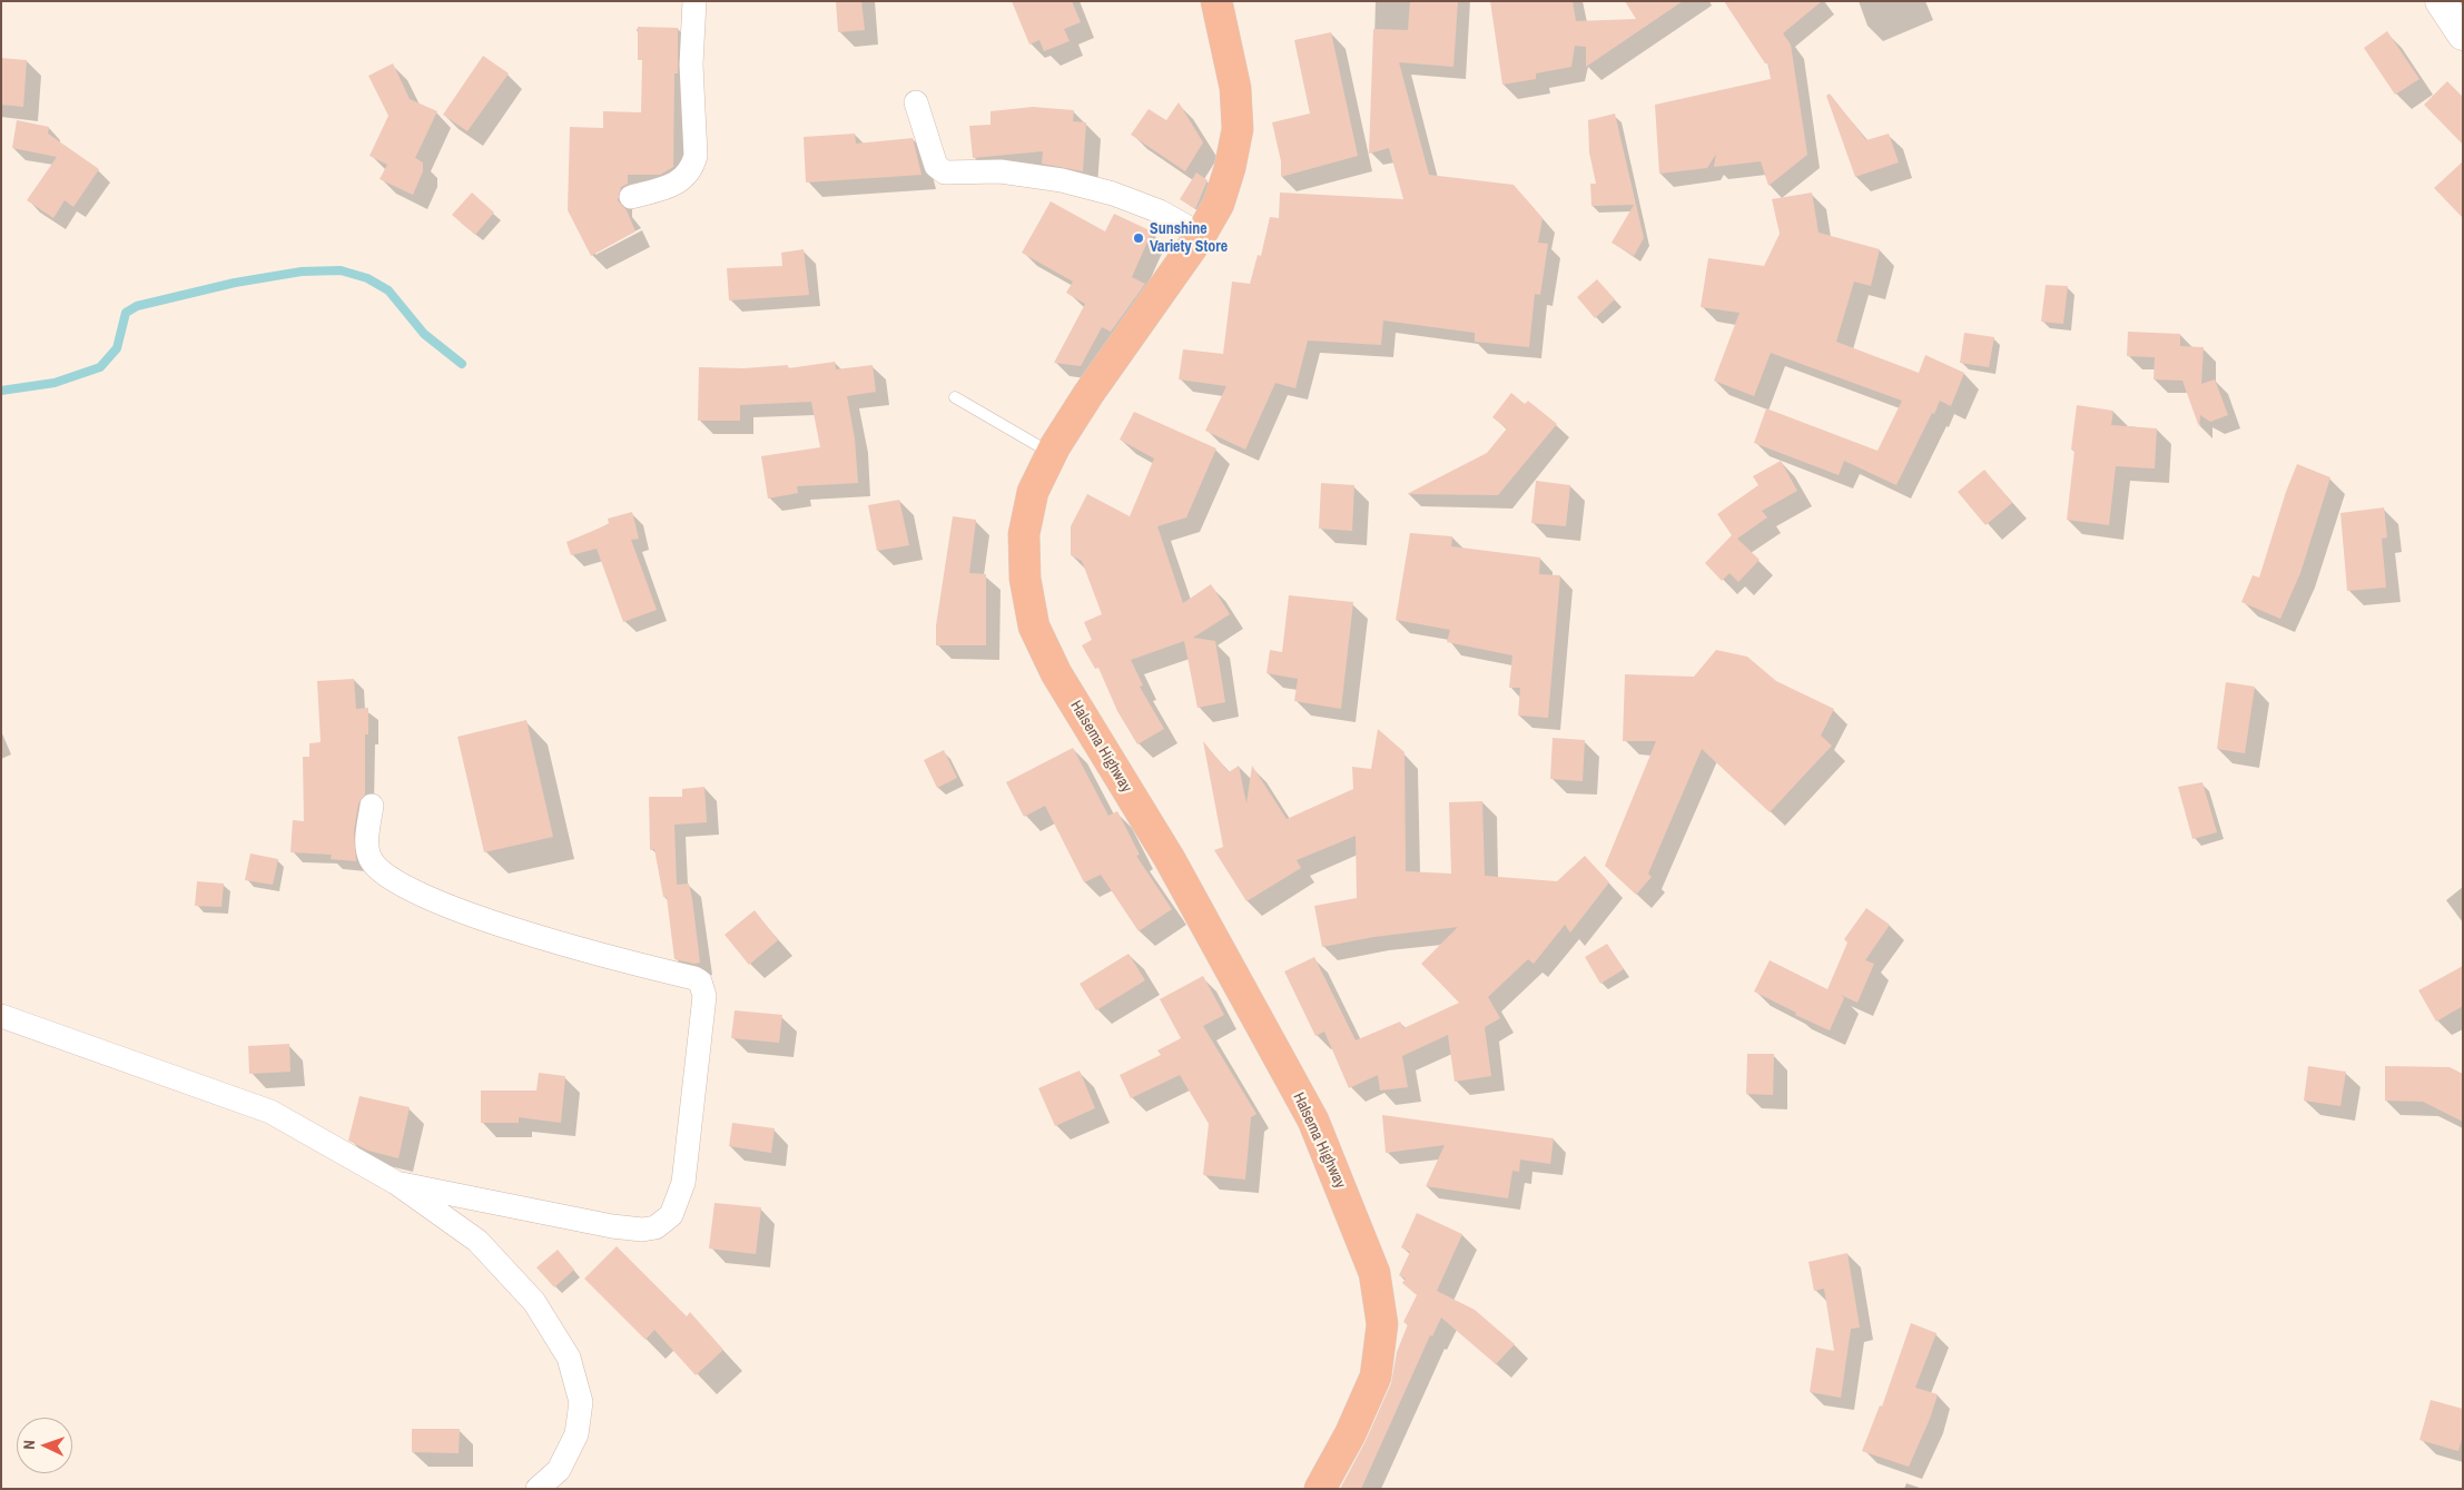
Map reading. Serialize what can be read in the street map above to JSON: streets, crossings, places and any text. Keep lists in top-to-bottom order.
{
  "streets": {
    "highway": ["Halsema Highway"]
  },
  "places": ["Sunshine Variety Store"],
  "north": "left"
}
